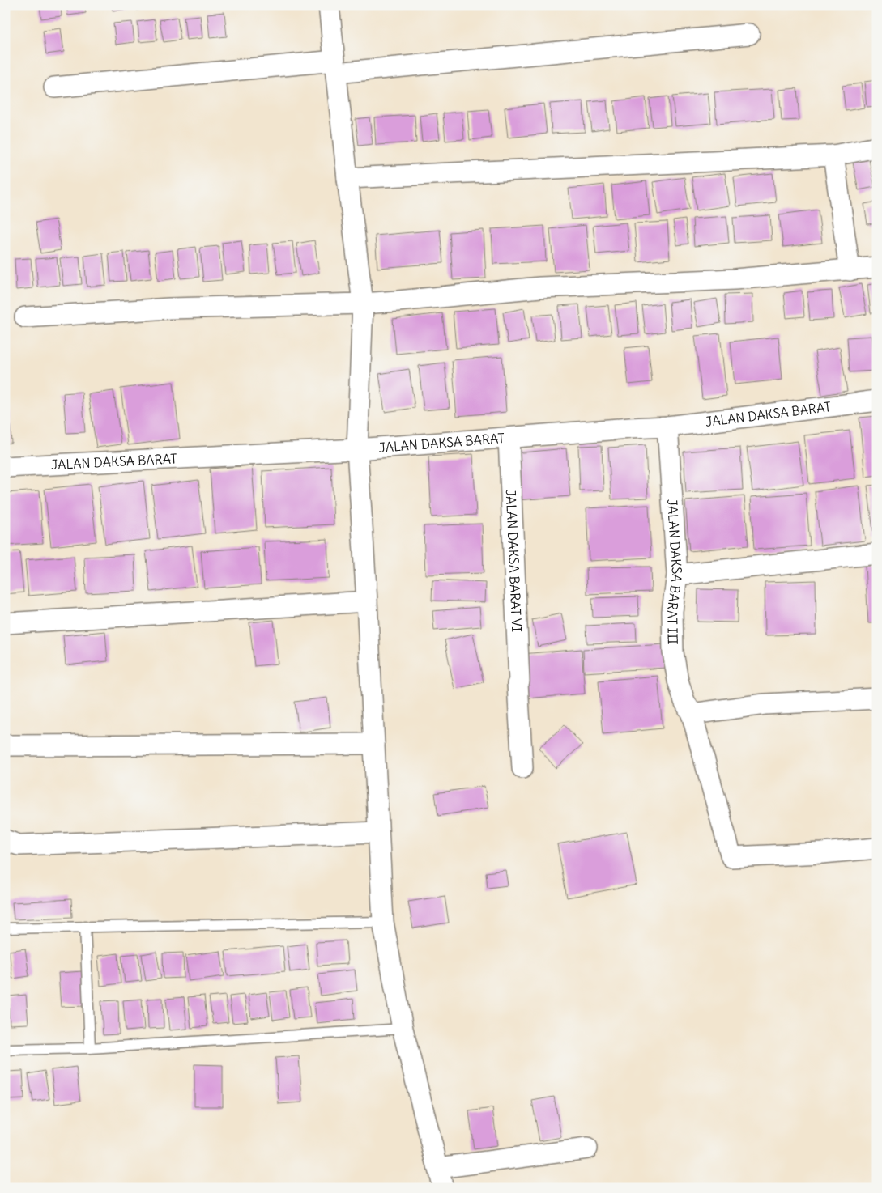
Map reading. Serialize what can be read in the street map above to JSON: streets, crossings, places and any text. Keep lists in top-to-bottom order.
{
  "streets": {
    "street": ["JALAN DAKSA BARAT", "JALAN DAKSA BARAT VI", "JALAN DAKSA BARAT III"]
  },
  "crossings": [
    ["JALAN DAKSA BARAT", "JALAN DAKSA BARAT VI"],
    ["JALAN DAKSA BARAT", "JALAN DAKSA BARAT III"]
  ]
}
